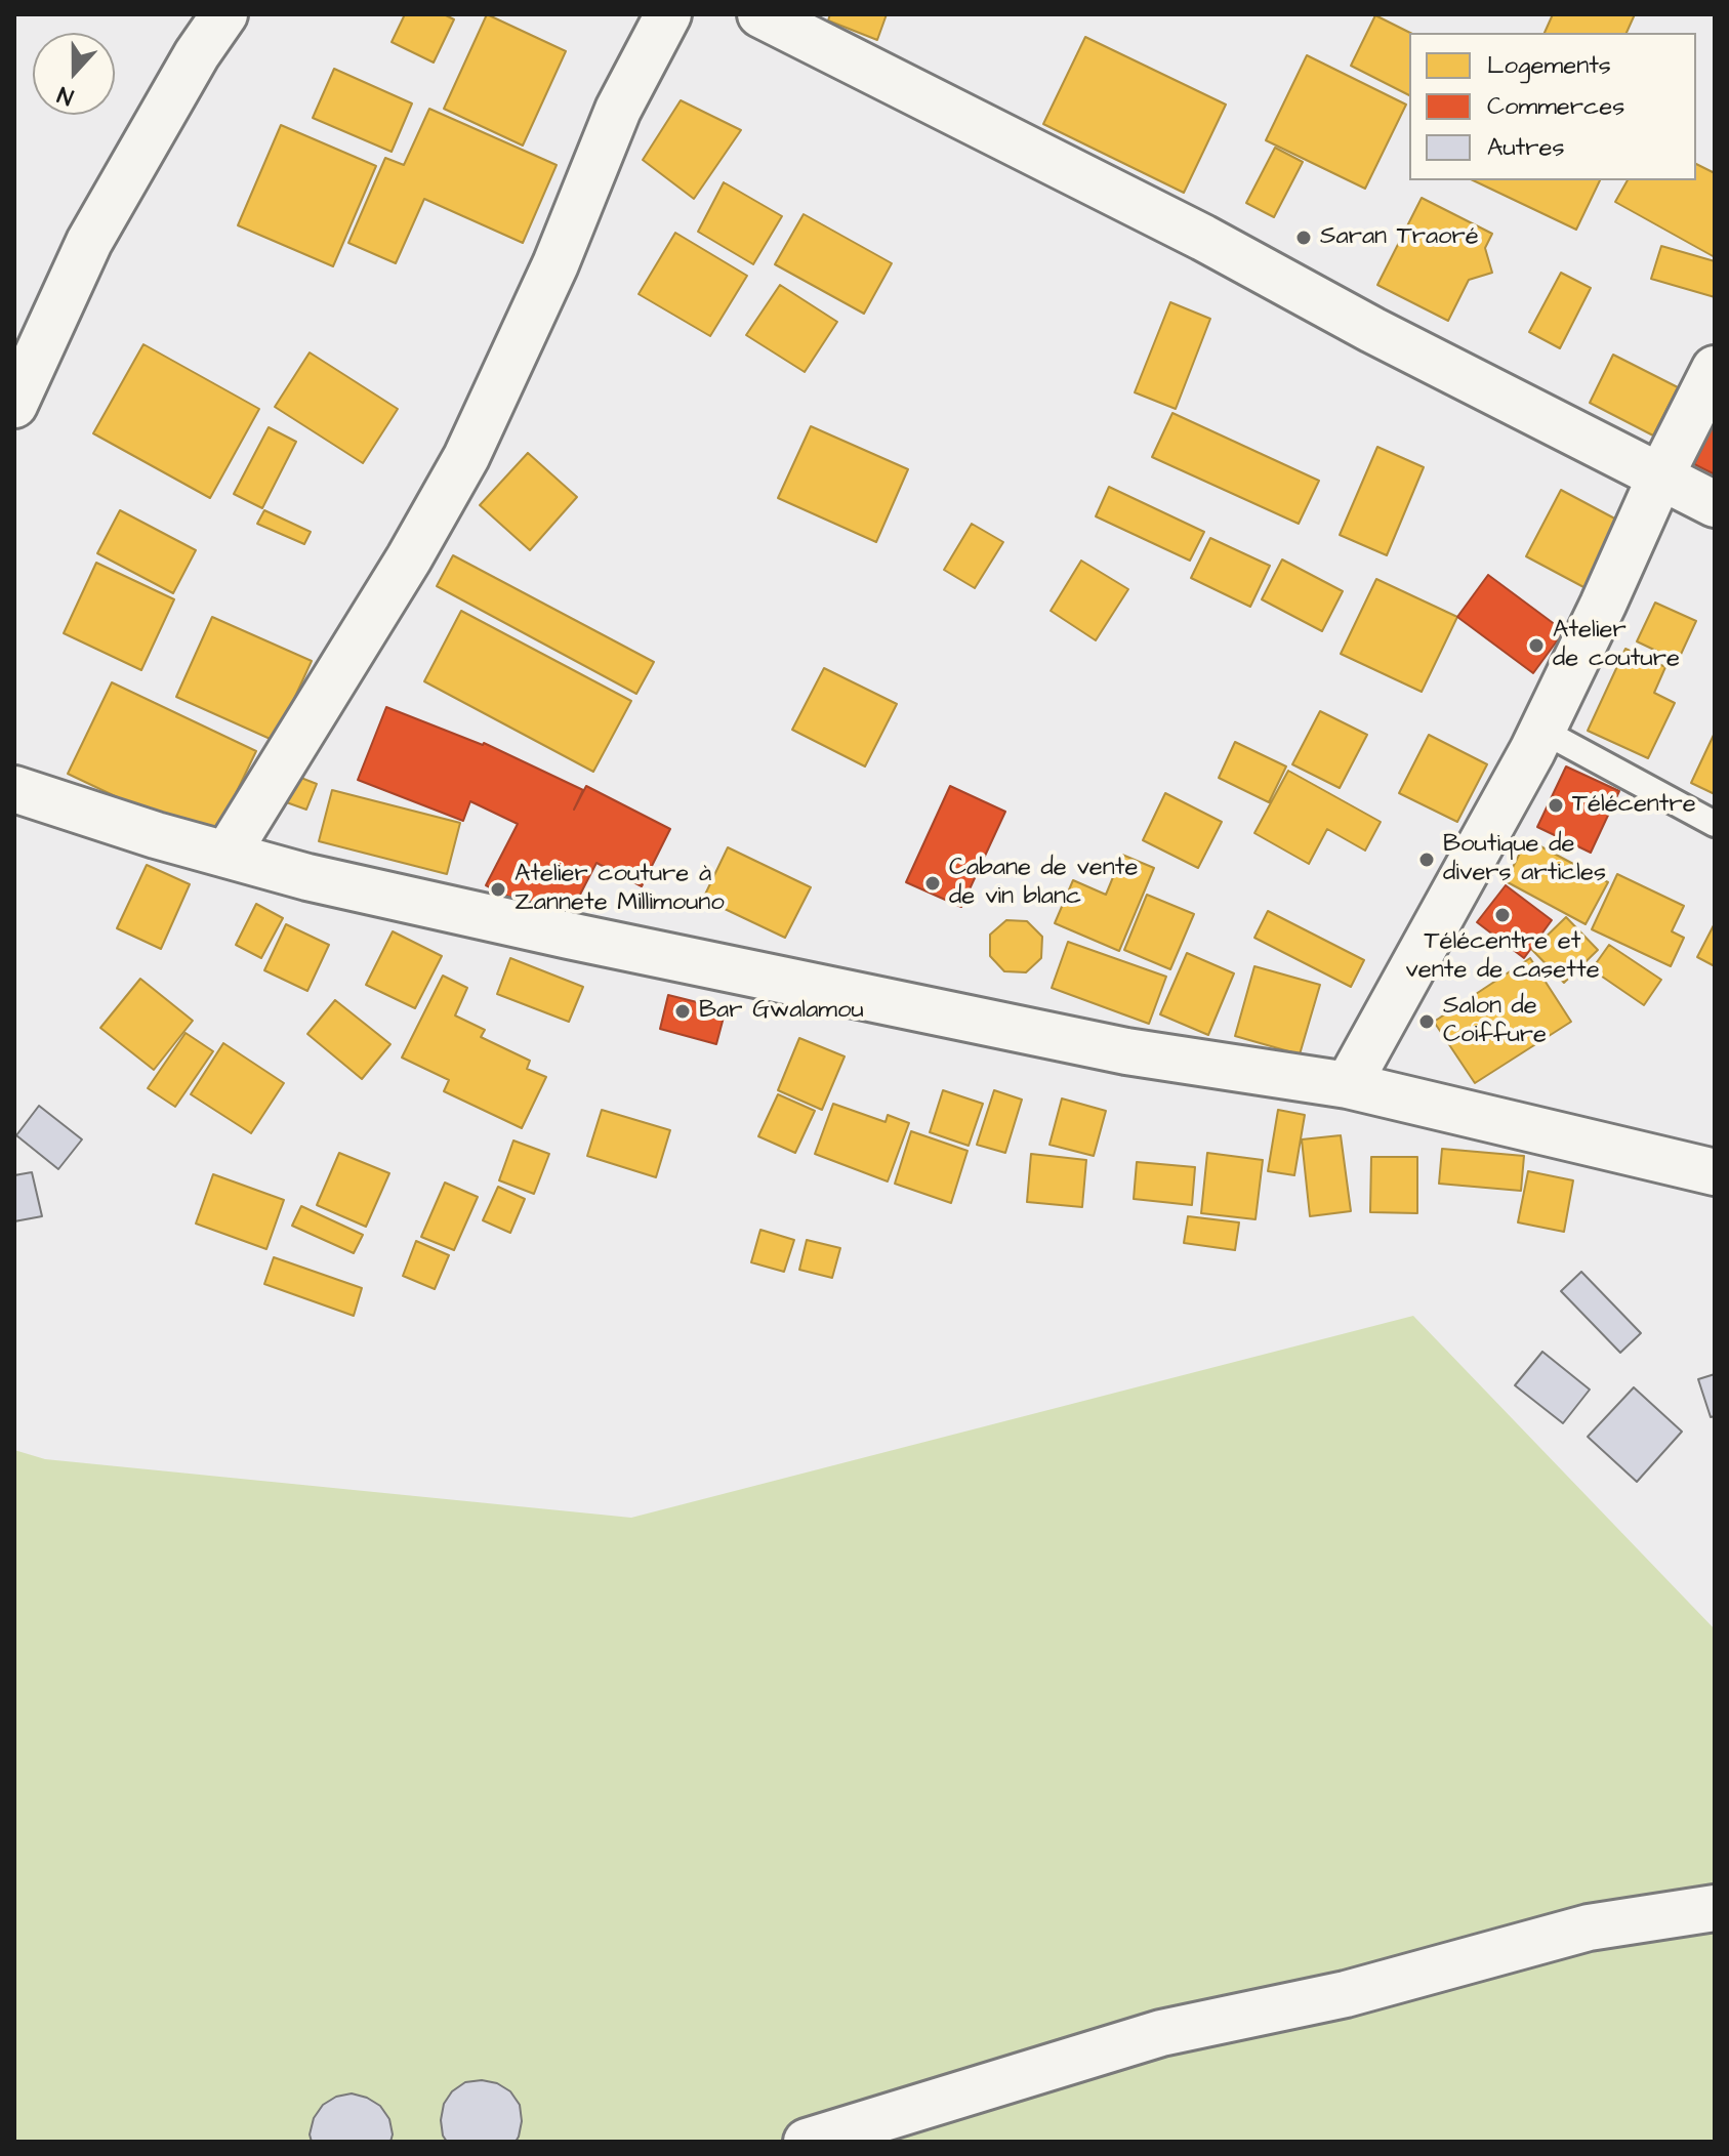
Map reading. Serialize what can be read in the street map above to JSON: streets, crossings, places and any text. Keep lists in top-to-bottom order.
{
  "places": [
    "Saran Traoré",
    "Atelier de couture",
    "Télécentre",
    "Boutique de divers articles",
    "Cabane de vente de vin blanc",
    "Atelier couture à Zannete Millimouno",
    "Télécentre et vente de casette",
    "Bar Gwalamou",
    "Salon de Coiffure"
  ],
  "legend": ["Logements", "Commerces", "Autres"],
  "north": "bottom"
}
